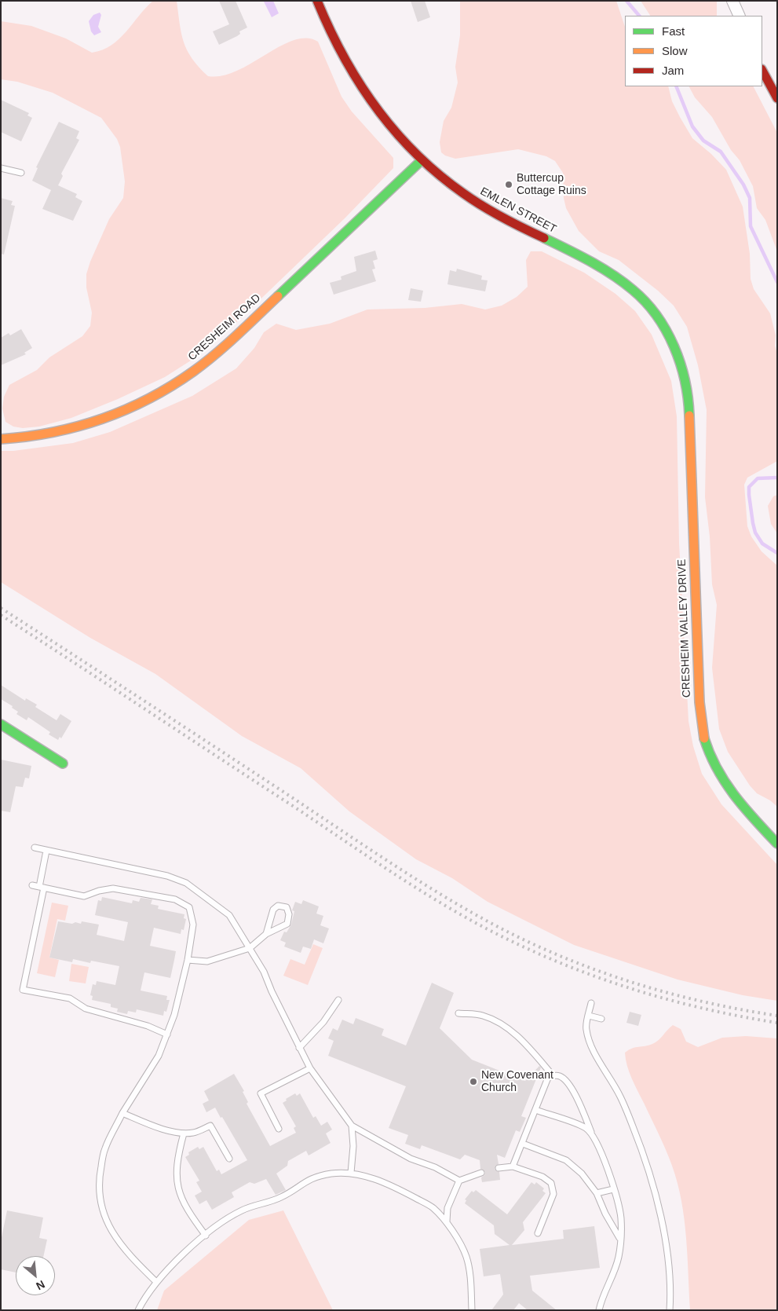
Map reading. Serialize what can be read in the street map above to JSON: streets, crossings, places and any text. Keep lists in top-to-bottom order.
{
  "streets": {
    "main road": ["EMLEN STREET", "CRESHEIM ROAD", "CRESHEIM VALLEY DRIVE"]
  },
  "crossings": [
    ["EMLEN STREET", "CRESHEIM ROAD"],
    ["EMLEN STREET", "CRESHEIM VALLEY DRIVE"]
  ],
  "places": ["Buttercup Cottage Ruins", "New Covenant Church"],
  "legend": ["Fast", "Slow", "Jam"],
  "north": "bottom right"
}
